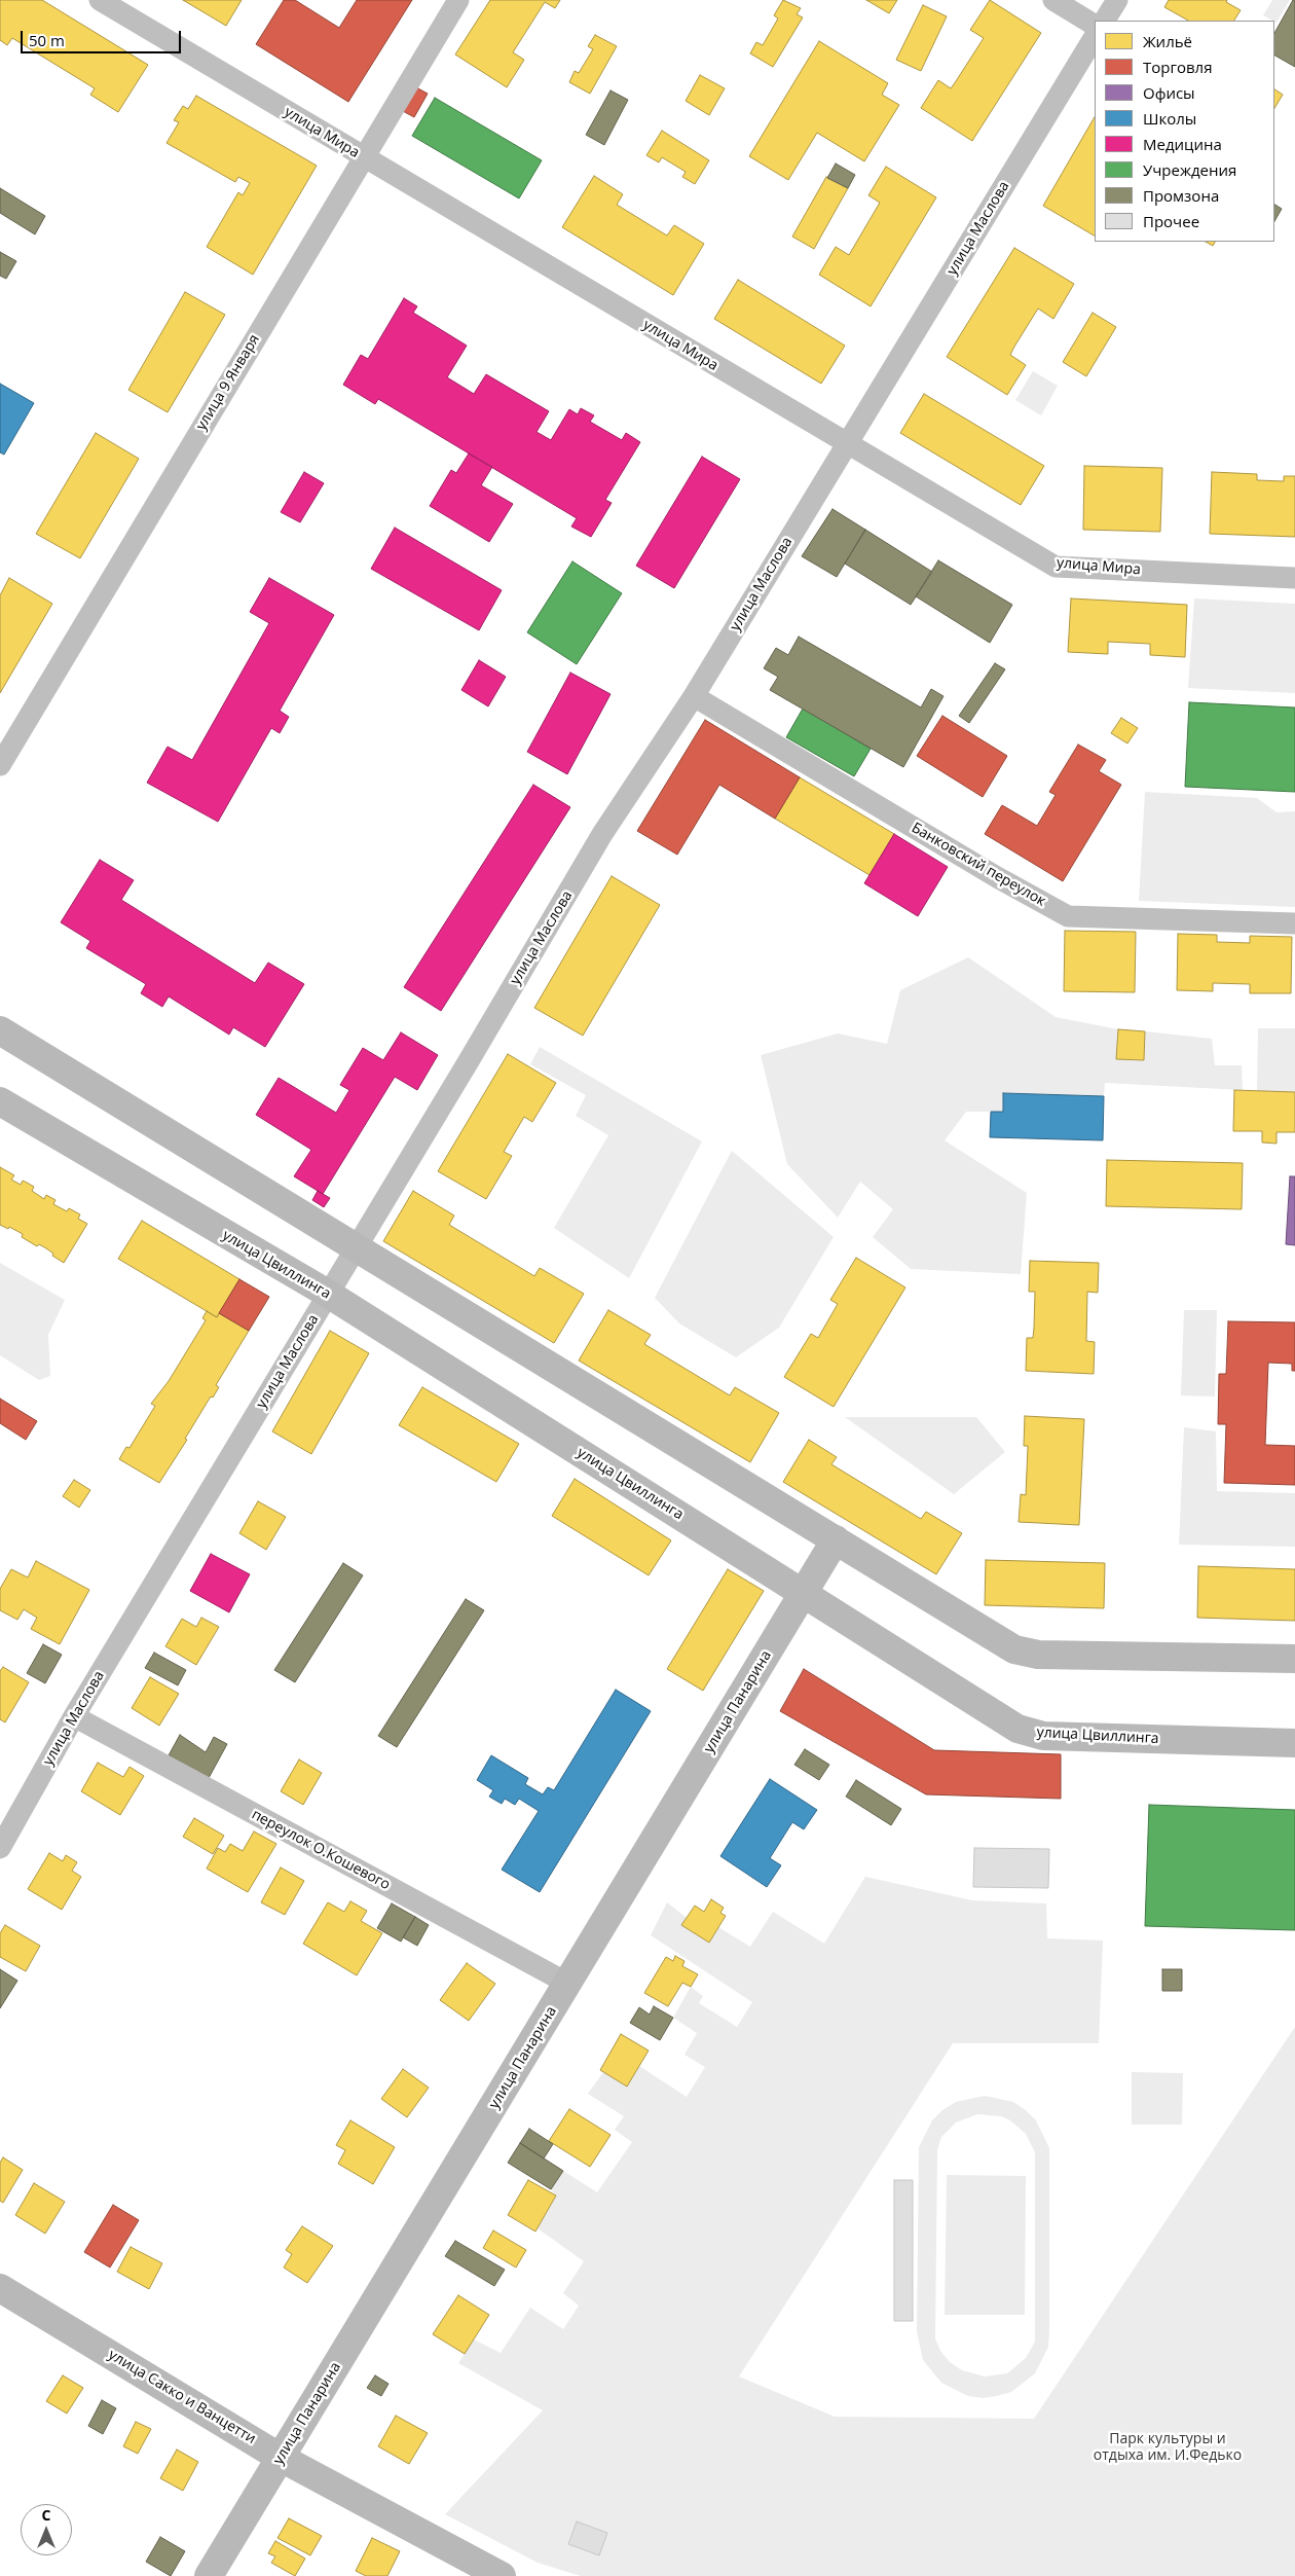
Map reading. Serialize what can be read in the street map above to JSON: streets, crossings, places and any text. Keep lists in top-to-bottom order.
{
  "streets": {
    "street": [
      "улица Мира",
      "улица Маслова",
      "улица 9 Января",
      "Банковский переулок",
      "улица Цвиллинга",
      "улица Панарина",
      "переулок О.Кошевого",
      "улица Сакко и Ванцетти"
    ]
  },
  "crossings": [
    ["улица Мира", "улица Маслова"],
    ["улица Мира", "улица 9 Января"],
    ["улица Маслова", "Банковский переулок"],
    ["улица Маслова", "улица Цвиллинга"],
    ["улица Маслова", "переулок О.Кошевого"],
    ["улица Цвиллинга", "улица Панарина"],
    ["улица Панарина", "переулок О.Кошевого"],
    ["улица Панарина", "улица Сакко и Ванцетти"]
  ],
  "parks": ["Парк культуры и отдыха им. И.Федько"],
  "legend": [
    "Жильё",
    "Торговля",
    "Офисы",
    "Школы",
    "Медицина",
    "Учреждения",
    "Промзона",
    "Прочее"
  ],
  "scale_bar": "50 m",
  "north": "top"
}
